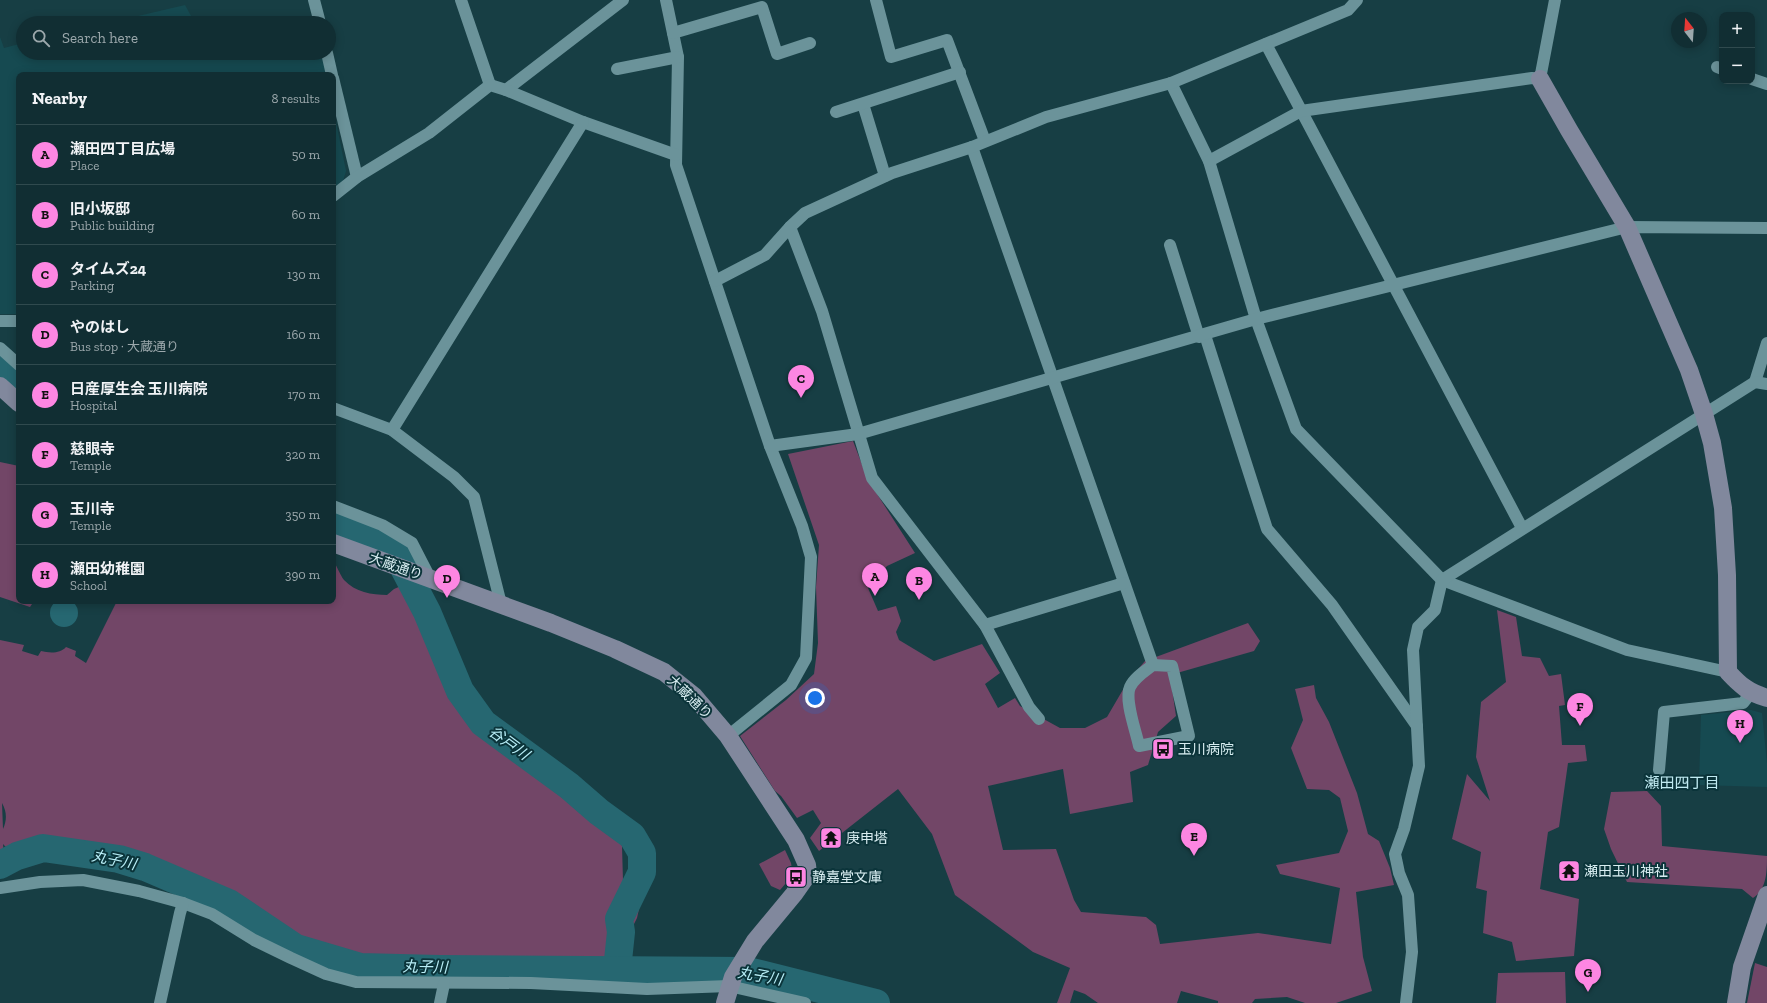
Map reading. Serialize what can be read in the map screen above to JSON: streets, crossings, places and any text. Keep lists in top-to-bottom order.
{
  "streets": {
    "street": ["大蔵通り"]
  },
  "districts": ["瀬田四丁目"],
  "water": ["谷戸川", "丸子川"],
  "places": {
    "bus stop": ["玉川病院", "静嘉堂文庫"],
    "temple": ["庚申塔", "瀬田玉川神社"]
  },
  "north": "top",
  "page": {
    "map_buttons": ["+", "−"],
    "search": "Search here",
    "heading": ["Nearby", "8 results"],
    "list": [
      {
        "mark": "A",
        "name": "瀬田四丁目広場",
        "note": "Place",
        "value": "50 m"
      },
      {
        "mark": "B",
        "name": "旧小坂邸",
        "note": "Public building",
        "value": "60 m"
      },
      {
        "mark": "C",
        "name": "タイムズ24",
        "note": "Parking",
        "value": "130 m"
      },
      {
        "mark": "D",
        "name": "やのはし",
        "note": "Bus stop · 大蔵通り",
        "value": "160 m"
      },
      {
        "mark": "E",
        "name": "日産厚生会 玉川病院",
        "note": "Hospital",
        "value": "170 m"
      },
      {
        "mark": "F",
        "name": "慈眼寺",
        "note": "Temple",
        "value": "320 m"
      },
      {
        "mark": "G",
        "name": "玉川寺",
        "note": "Temple",
        "value": "350 m"
      },
      {
        "mark": "H",
        "name": "瀬田幼稚園",
        "note": "School",
        "value": "390 m"
      }
    ],
    "pins": [
      "C",
      "A",
      "D",
      "B",
      "F",
      "H",
      "E",
      "G"
    ]
  }
}
